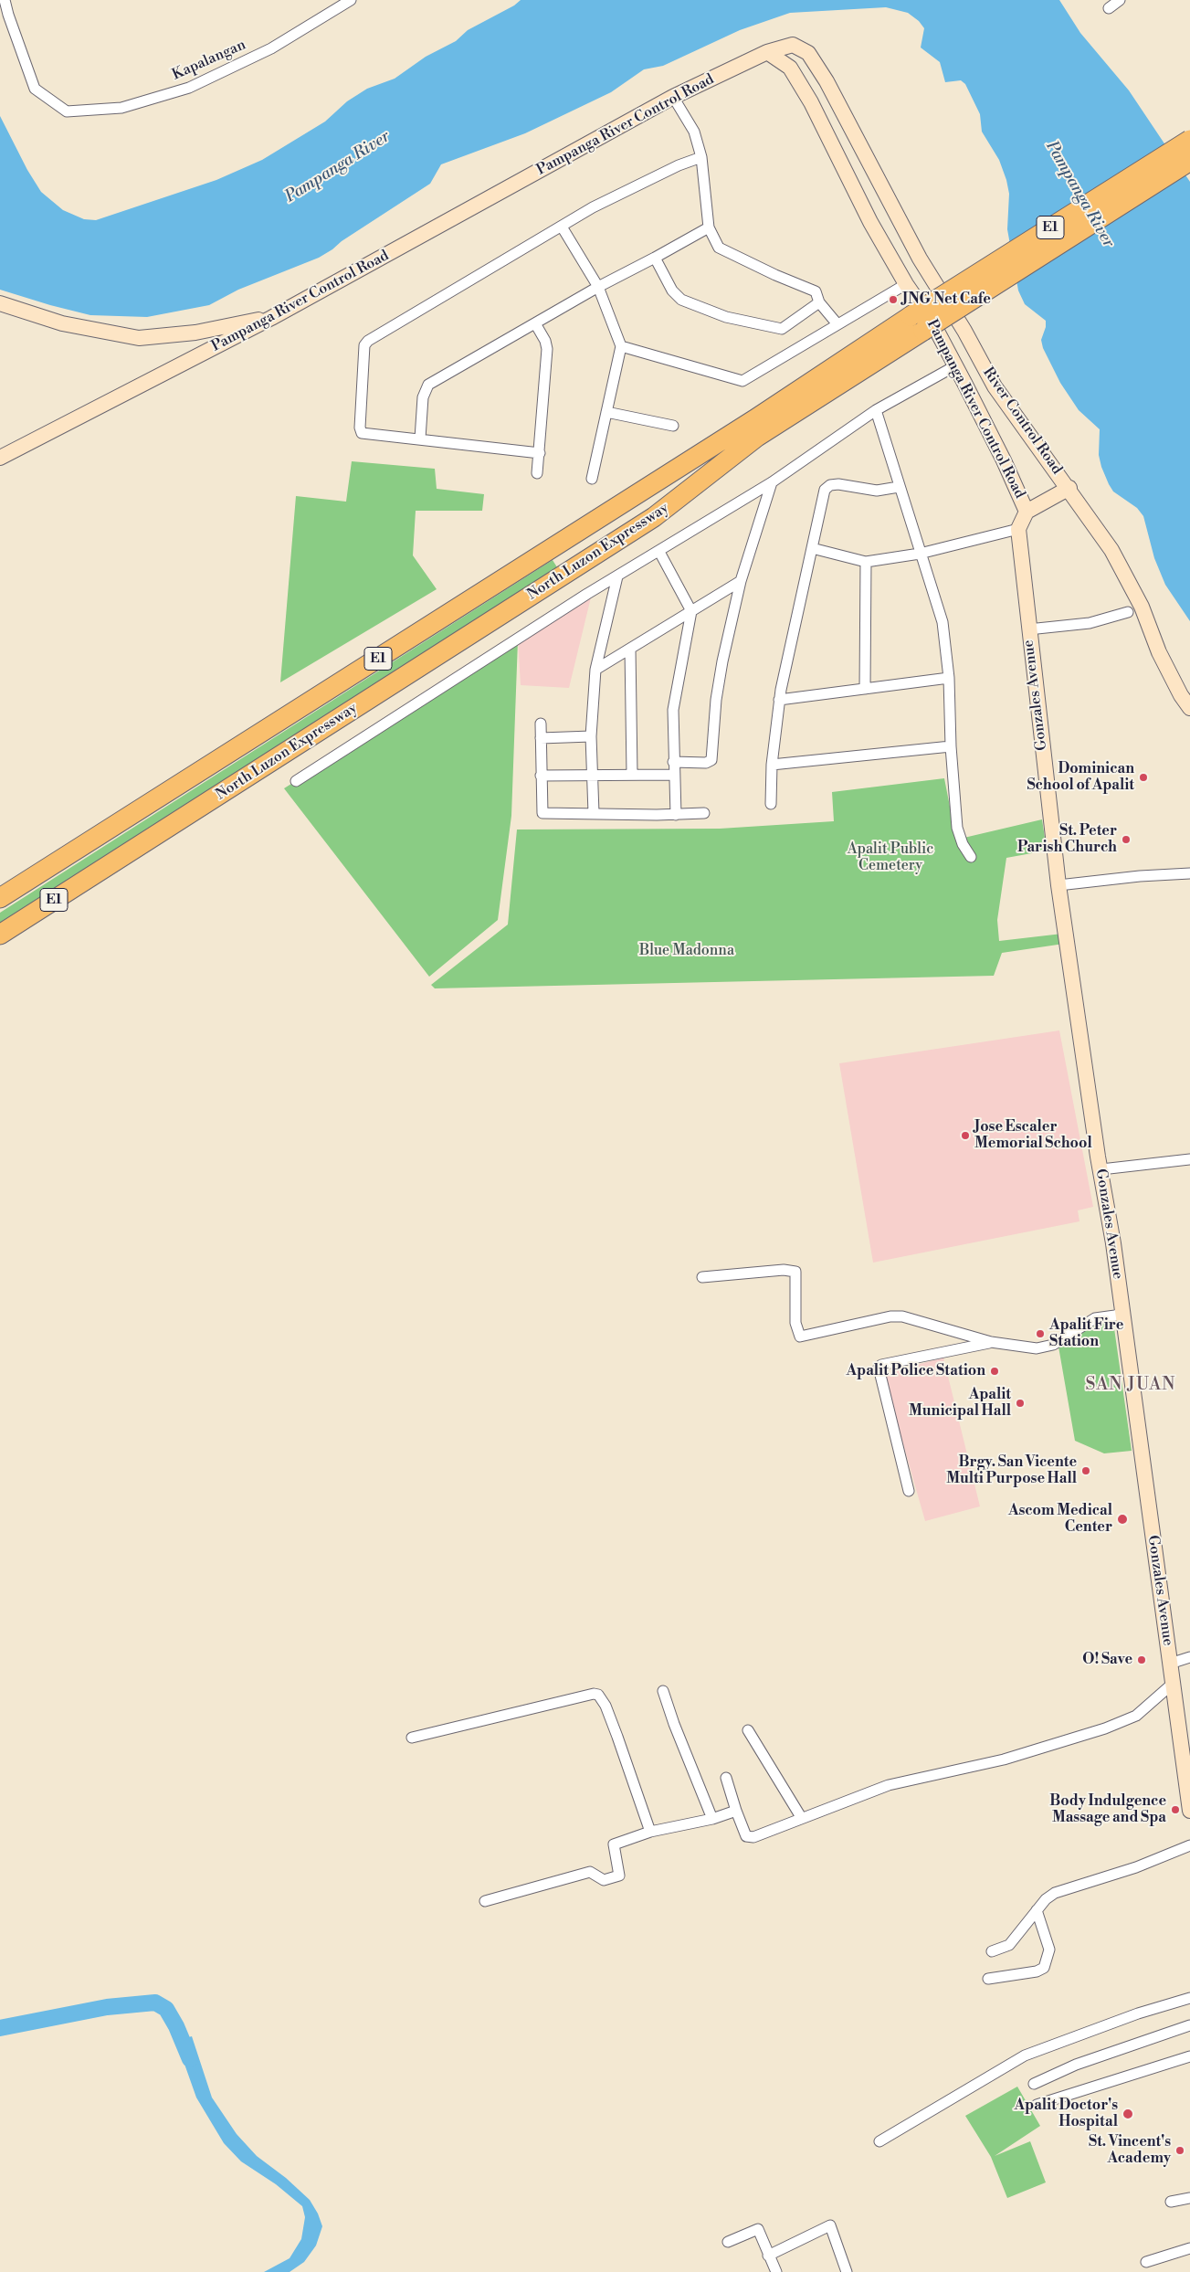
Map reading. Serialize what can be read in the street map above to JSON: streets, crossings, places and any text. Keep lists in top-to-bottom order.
{
  "streets": {
    "highway": ["E1", "North Luzon Expressway"],
    "main road": ["Pampanga River Control Road", "River Control Road", "Gonzales Avenue"],
    "street": ["Kapalangan"]
  },
  "crossings": [
    ["Pampanga River Control Road", "River Control Road"],
    ["Pampanga River Control Road", "Gonzales Avenue"]
  ],
  "districts": ["SAN JUAN"],
  "water": ["Pampanga River"],
  "parks": ["Apalit Public Cemetery", "Blue Madonna"],
  "places": [
    "JNG Net Cafe",
    "Dominican School of Apalit",
    "St. Peter Parish Church",
    "Jose Escaler Memorial School",
    "Apalit Fire Station",
    "Apalit Police Station",
    "Apalit Municipal Hall",
    "Brgy. San Vicente Multi Purpose Hall",
    "Ascom Medical Center",
    "O! Save",
    "Body Indulgence Massage and Spa",
    "Apalit Doctor's Hospital",
    "St. Vincent's Academy"
  ]
}
